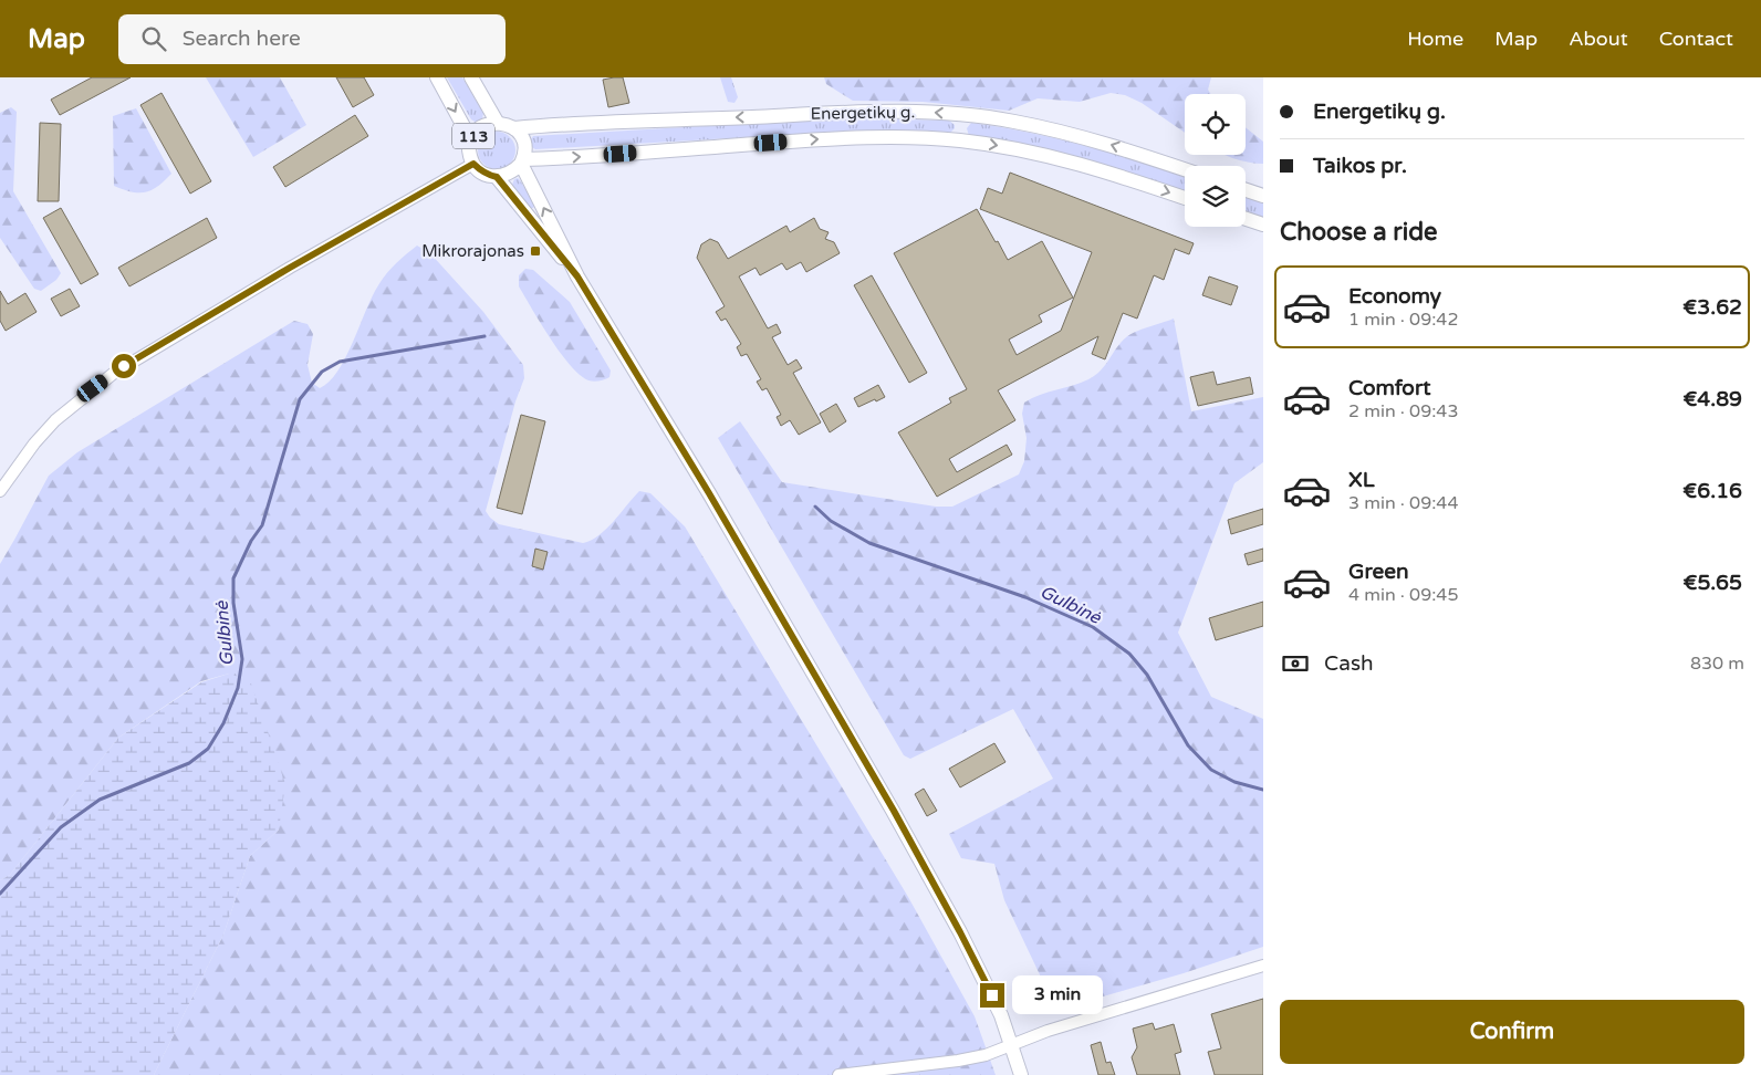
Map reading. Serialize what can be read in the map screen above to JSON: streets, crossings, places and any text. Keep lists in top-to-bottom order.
{
  "streets": {
    "main road": ["Energetikų g.", "113"]
  },
  "crossings": [
    ["Energetikų g.", "113"]
  ],
  "water": ["Gulbinė"],
  "places": {
    "transit": ["Mikrorajonas"]
  },
  "page": {
    "header": "Map",
    "search": "Search here",
    "nav": [
      "Home",
      "Map",
      "About",
      "Contact"
    ],
    "banner": ["Energetikų g.", "Taikos pr."],
    "heading": "Choose a ride",
    "list": [
      {
        "name": "Economy",
        "note": "1 min · 09:42",
        "value": "€3.62"
      },
      {
        "name": "Comfort",
        "note": "2 min · 09:43",
        "value": "€4.89"
      },
      {
        "name": "XL",
        "note": "3 min · 09:44",
        "value": "€6.16"
      },
      {
        "name": "Green",
        "note": "4 min · 09:45",
        "value": "€5.65"
      }
    ],
    "pay": ["Cash", "830 m"],
    "bubble": "3 min",
    "buttons": "Confirm"
  }
}
